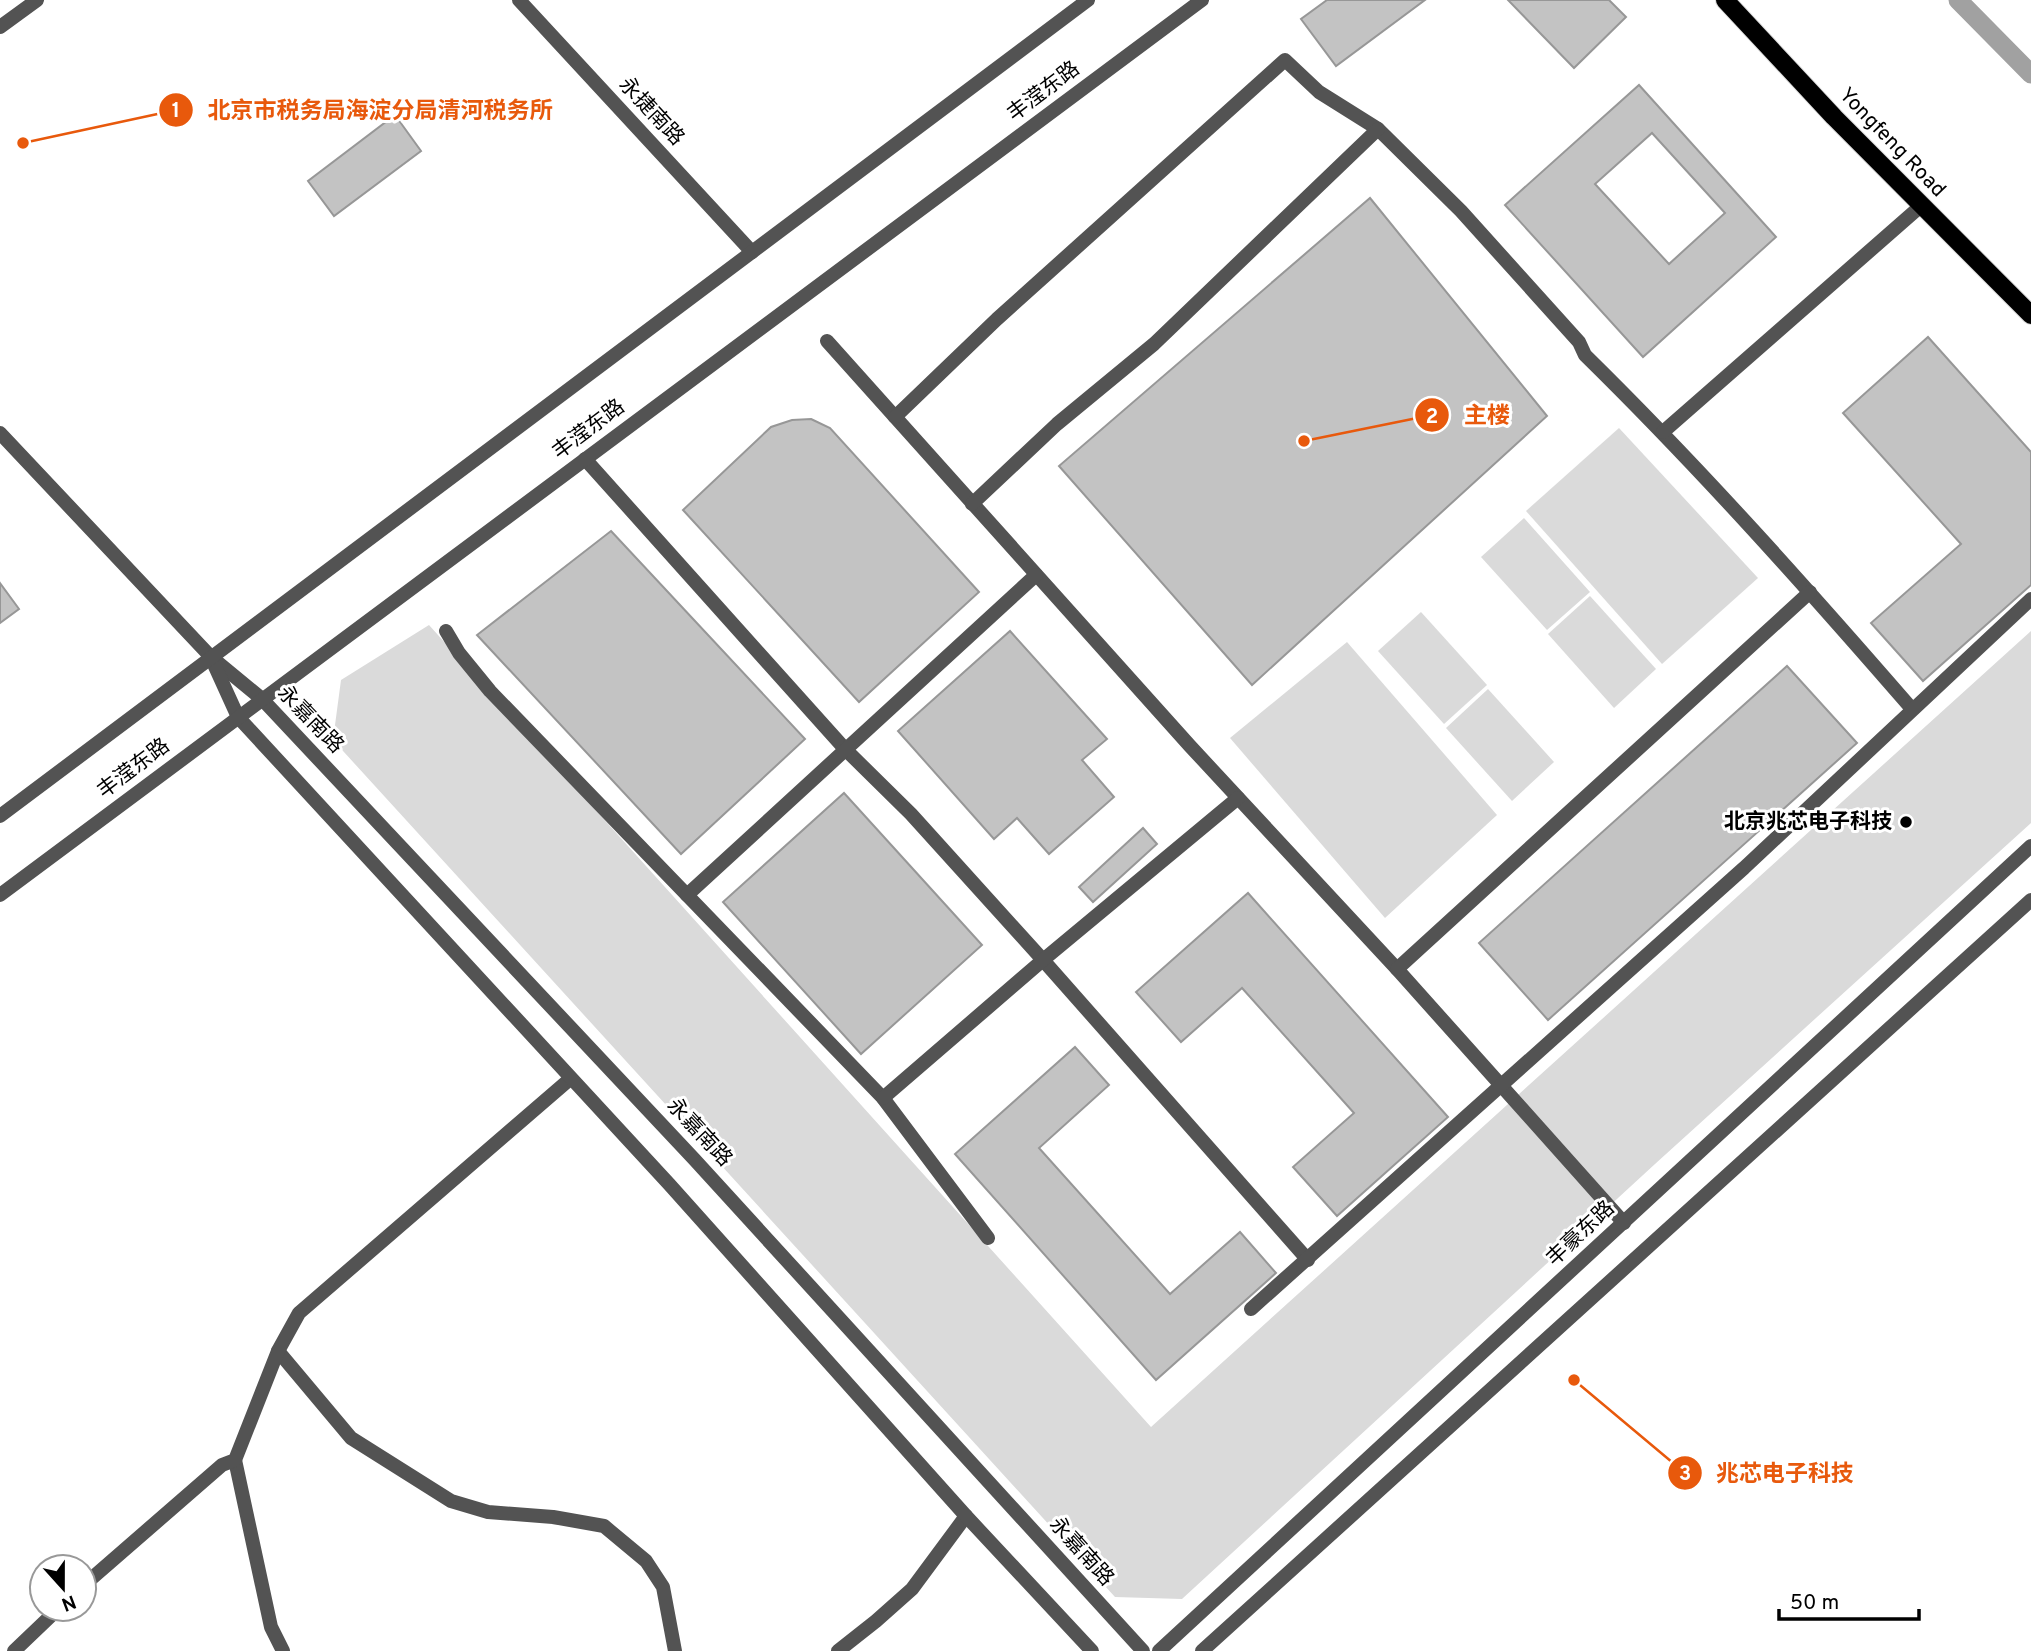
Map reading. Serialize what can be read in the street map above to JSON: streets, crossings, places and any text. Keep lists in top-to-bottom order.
{
  "streets": {
    "main road": ["Yongfeng Road"],
    "street": [
      "丰滢东路",
      "永捷南路",
      "永嘉南路",
      "丰豪东路"
    ]
  },
  "crossings": [
    ["丰滢东路", "永捷南路"],
    ["丰滢东路", "永嘉南路"]
  ],
  "places": [
    "北京市税务局海淀分局清河税务所",
    "主楼",
    "北京兆芯电子科技",
    "兆芯电子科技"
  ],
  "scale_bar": "50 m",
  "north": "bottom"
}
